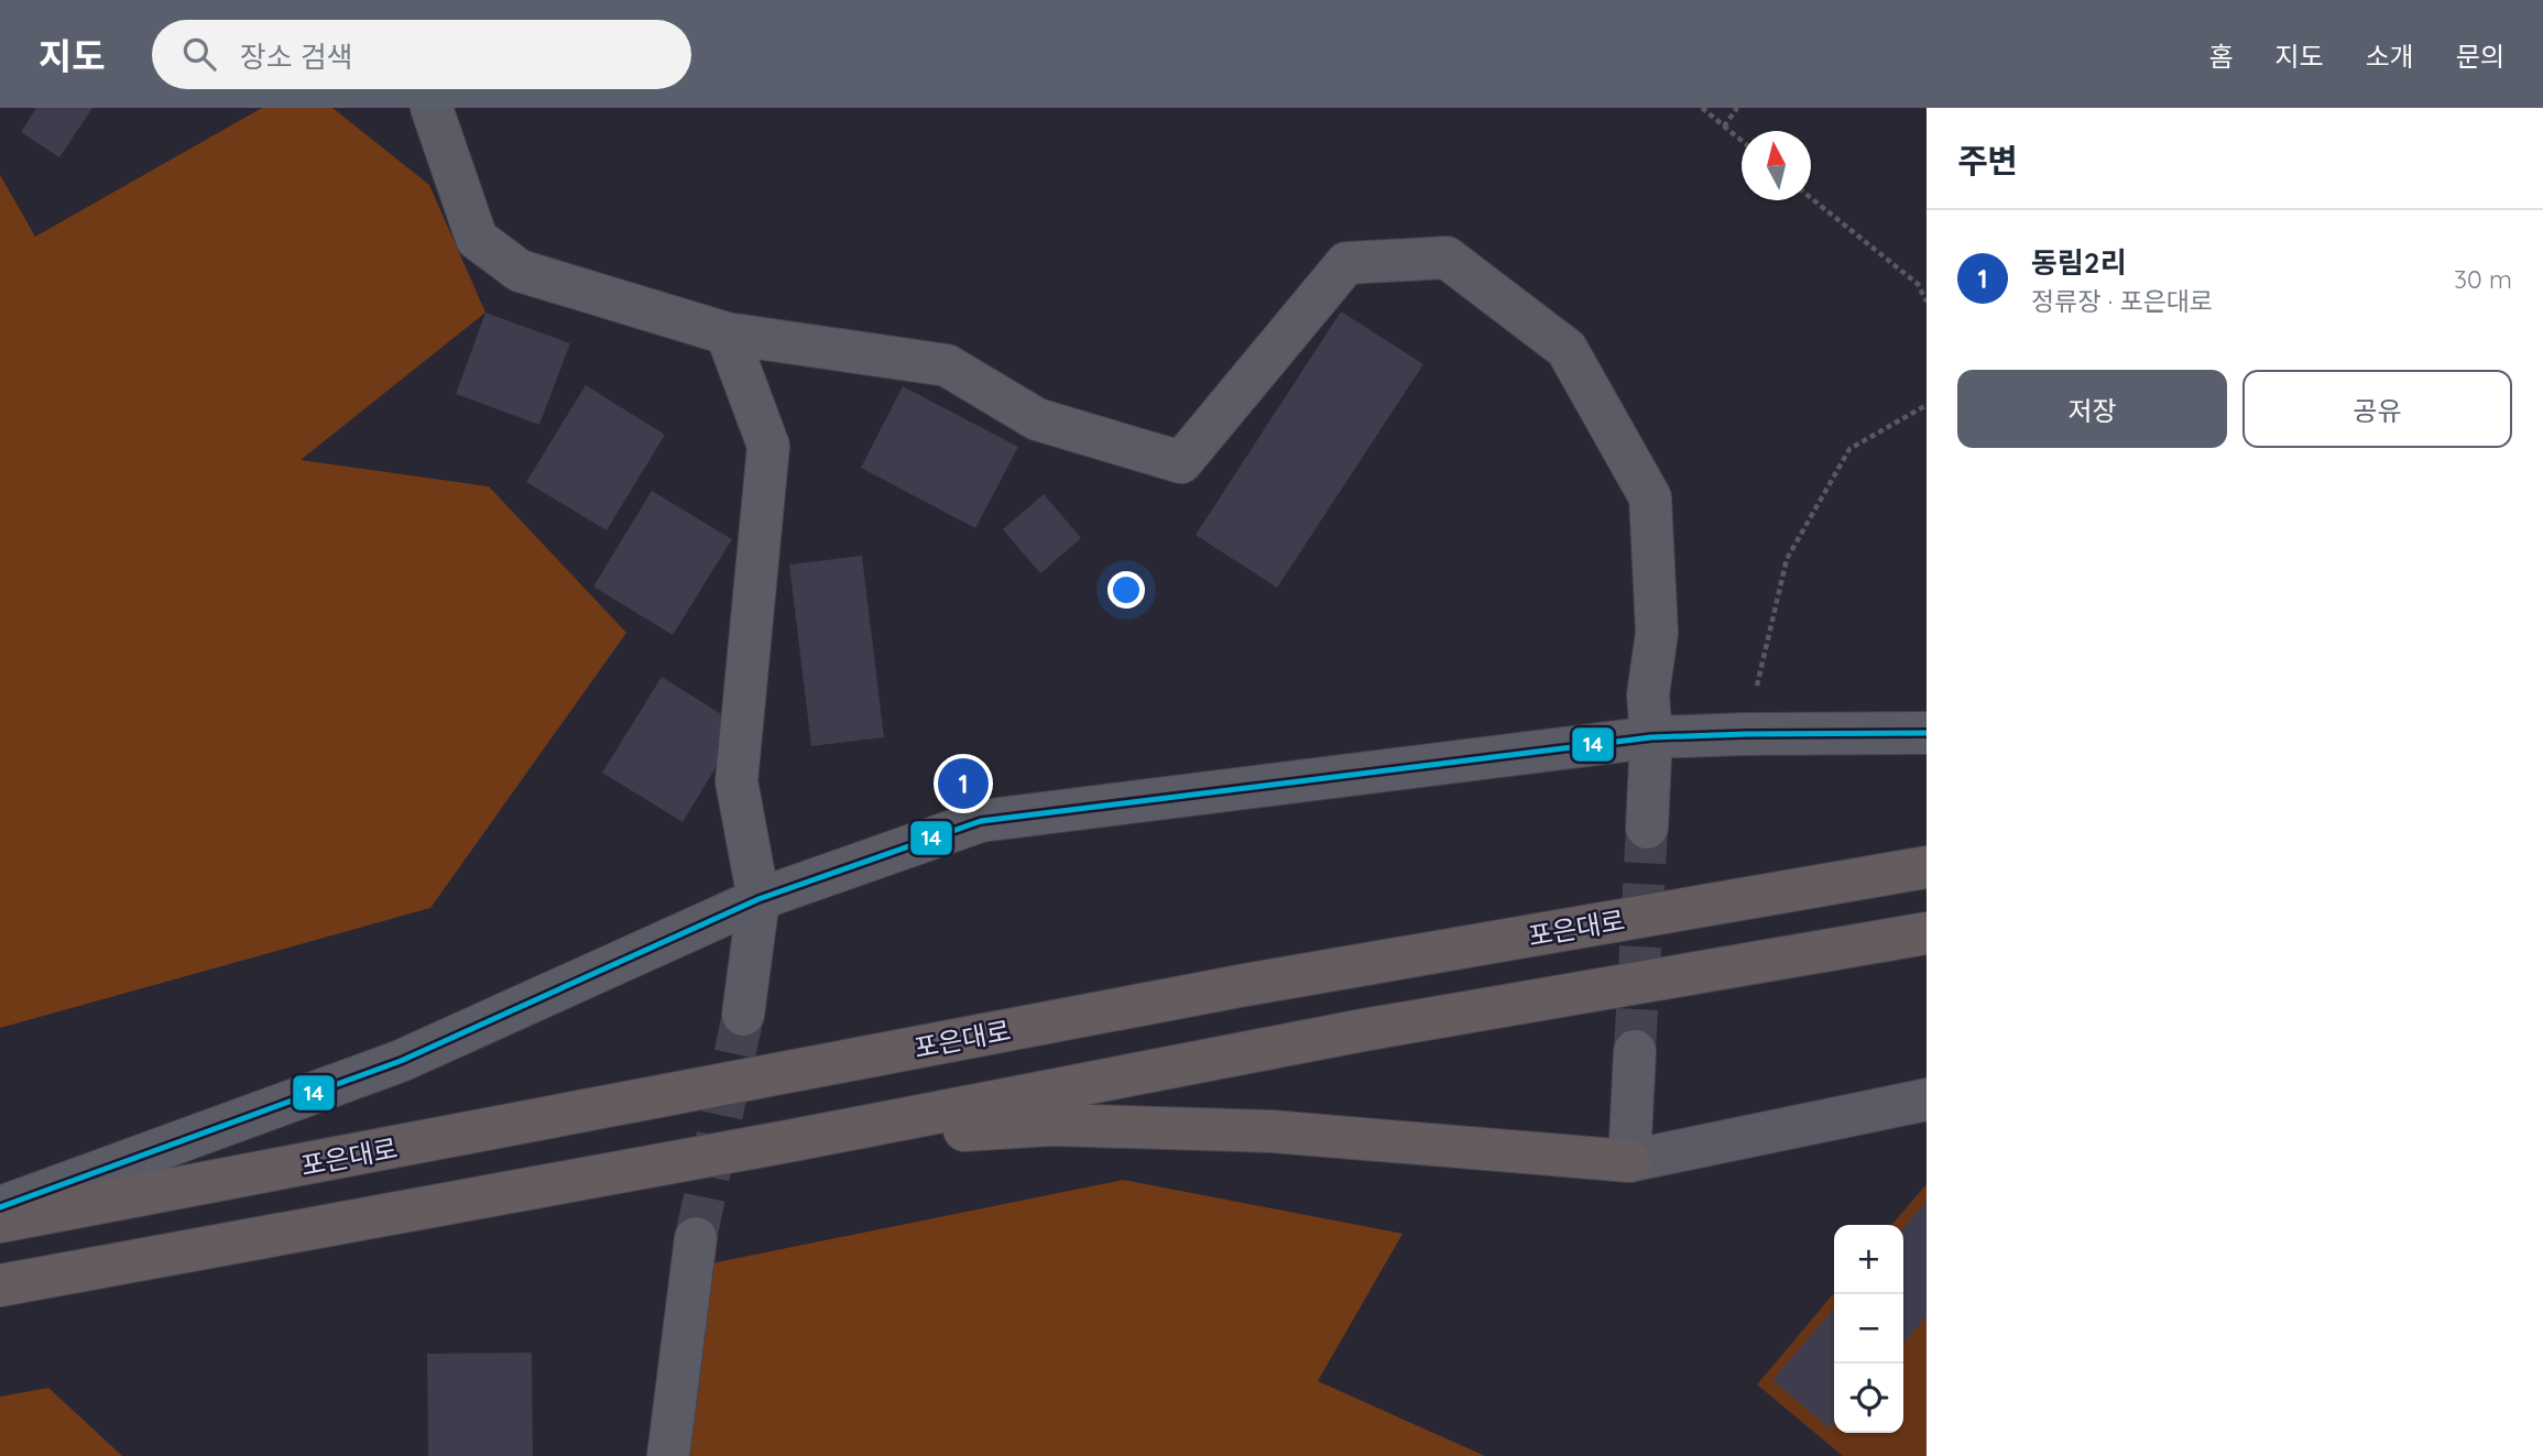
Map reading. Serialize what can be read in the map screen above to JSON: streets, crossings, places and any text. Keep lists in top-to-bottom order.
{
  "streets": {
    "highway": ["포은대로"]
  },
  "lines": ["transit line 14"],
  "north": "top",
  "page": {
    "header": "지도",
    "search": "장소 검색",
    "nav": [
      "홈",
      "지도",
      "소개",
      "문의"
    ],
    "heading": "주변",
    "list": [
      {
        "mark": "1",
        "name": "동림2리",
        "note": "정류장 · 포은대로",
        "value": "30 m"
      }
    ],
    "buttons": ["저장", "공유"],
    "pins": "1",
    "map_buttons": ["+", "−"]
  }
}
